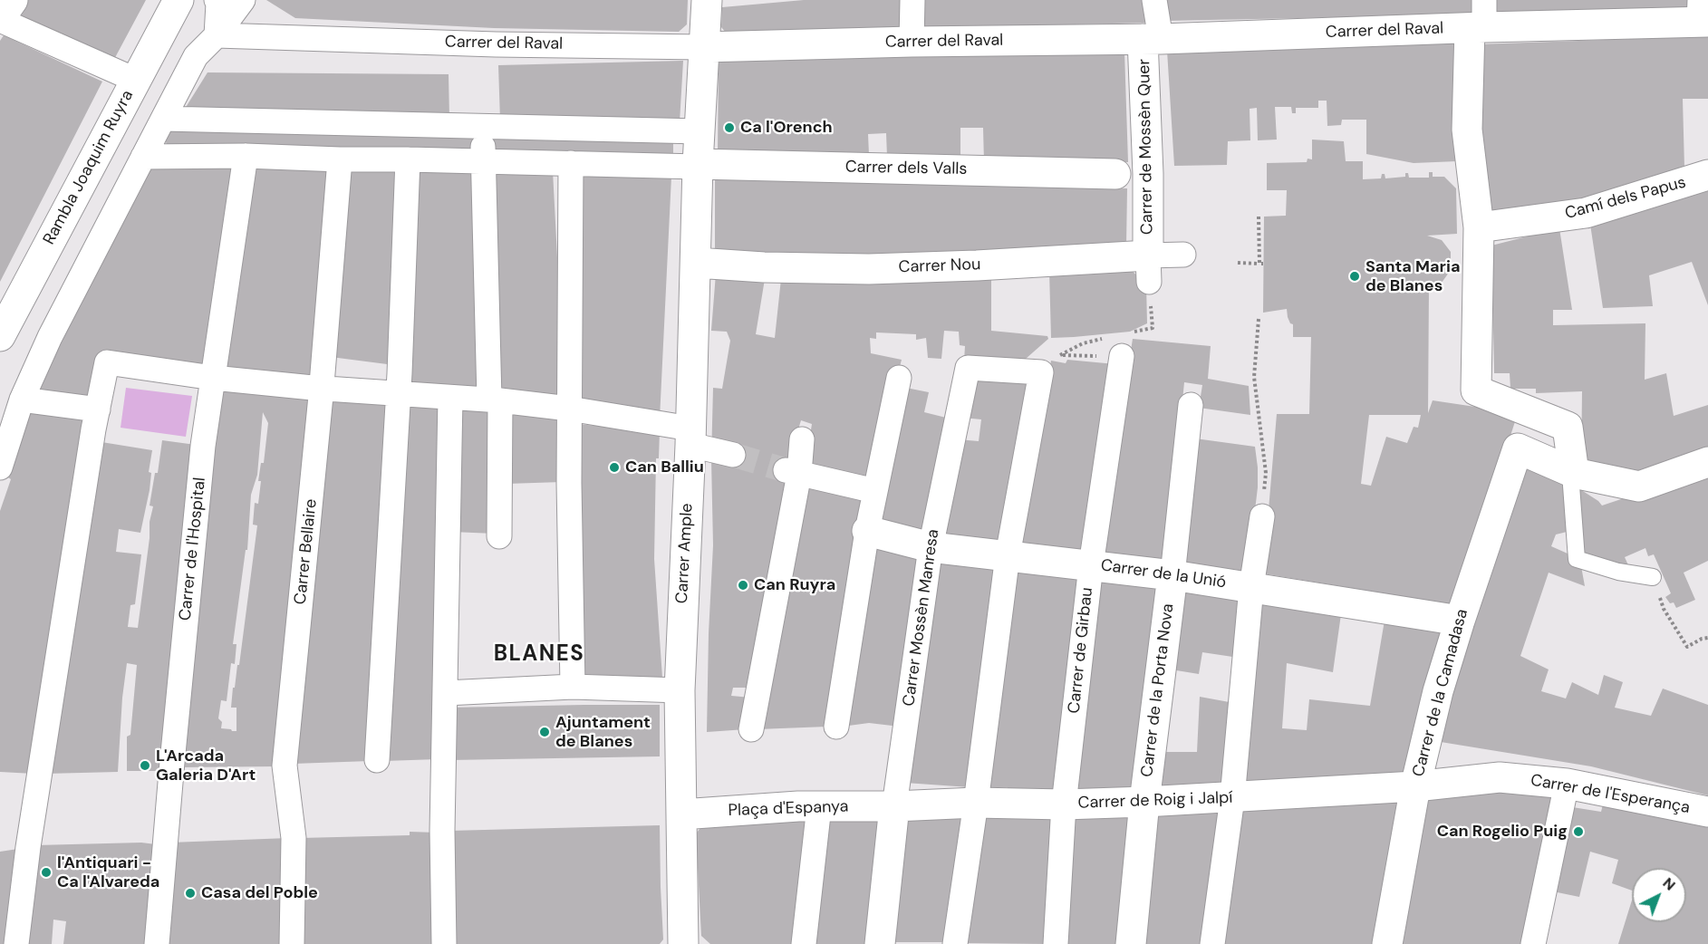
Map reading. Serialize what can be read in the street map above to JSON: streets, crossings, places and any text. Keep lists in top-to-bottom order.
{
  "streets": {
    "street": [
      "Carrer del Raval",
      "Carrer de Mossèn Quer",
      "Rambla Joaquim Ruyra",
      "Carrer dels Valls",
      "Camí dels Papus",
      "Carrer Nou",
      "Carrer de l'Hospital",
      "Carrer Bellaire",
      "Carrer Ample",
      "Carrer de la Unió",
      "Carrer Mossèn Manresa",
      "Carrer de Girbau",
      "Carrer de la Porta Nova",
      "Carrer de la Camadasa",
      "Carrer de l'Esperança",
      "Carrer de Roig i Jalpí",
      "Plaça d'Espanya"
    ]
  },
  "crossings": [
    ["Carrer del Raval", "Carrer de Mossèn Quer"],
    ["Carrer del Raval", "Carrer Ample"],
    ["Carrer de Mossèn Quer", "Carrer Nou"],
    ["Carrer dels Valls", "Carrer Ample"],
    ["Carrer Nou", "Carrer Ample"],
    ["Carrer Ample", "Plaça d'Espanya"],
    ["Carrer de la Unió", "Carrer Mossèn Manresa"],
    ["Carrer de la Unió", "Carrer de Girbau"],
    ["Carrer de la Unió", "Carrer de la Porta Nova"],
    ["Carrer de la Unió", "Carrer de la Camadasa"],
    ["Carrer Mossèn Manresa", "Carrer de Roig i Jalpí"],
    ["Carrer Mossèn Manresa", "Plaça d'Espanya"],
    ["Carrer de Girbau", "Carrer de Roig i Jalpí"],
    ["Carrer de la Porta Nova", "Carrer de Roig i Jalpí"],
    ["Carrer de la Camadasa", "Carrer de l'Esperança"],
    ["Carrer de la Camadasa", "Carrer de Roig i Jalpí"],
    ["Carrer de l'Esperança", "Carrer de Roig i Jalpí"],
    ["Carrer de Roig i Jalpí", "Plaça d'Espanya"]
  ],
  "districts": ["BLANES"],
  "places": [
    "Ca l'Orench",
    "Santa Maria de Blanes",
    "Can Balliu",
    "Can Ruyra",
    "Ajuntament de Blanes",
    "L'Arcada Galeria D'Art",
    "Can Rogelio Puig",
    "l'Antiquari - Ca l'Alvareda",
    "Casa del Poble"
  ],
  "north": "top right"
}
